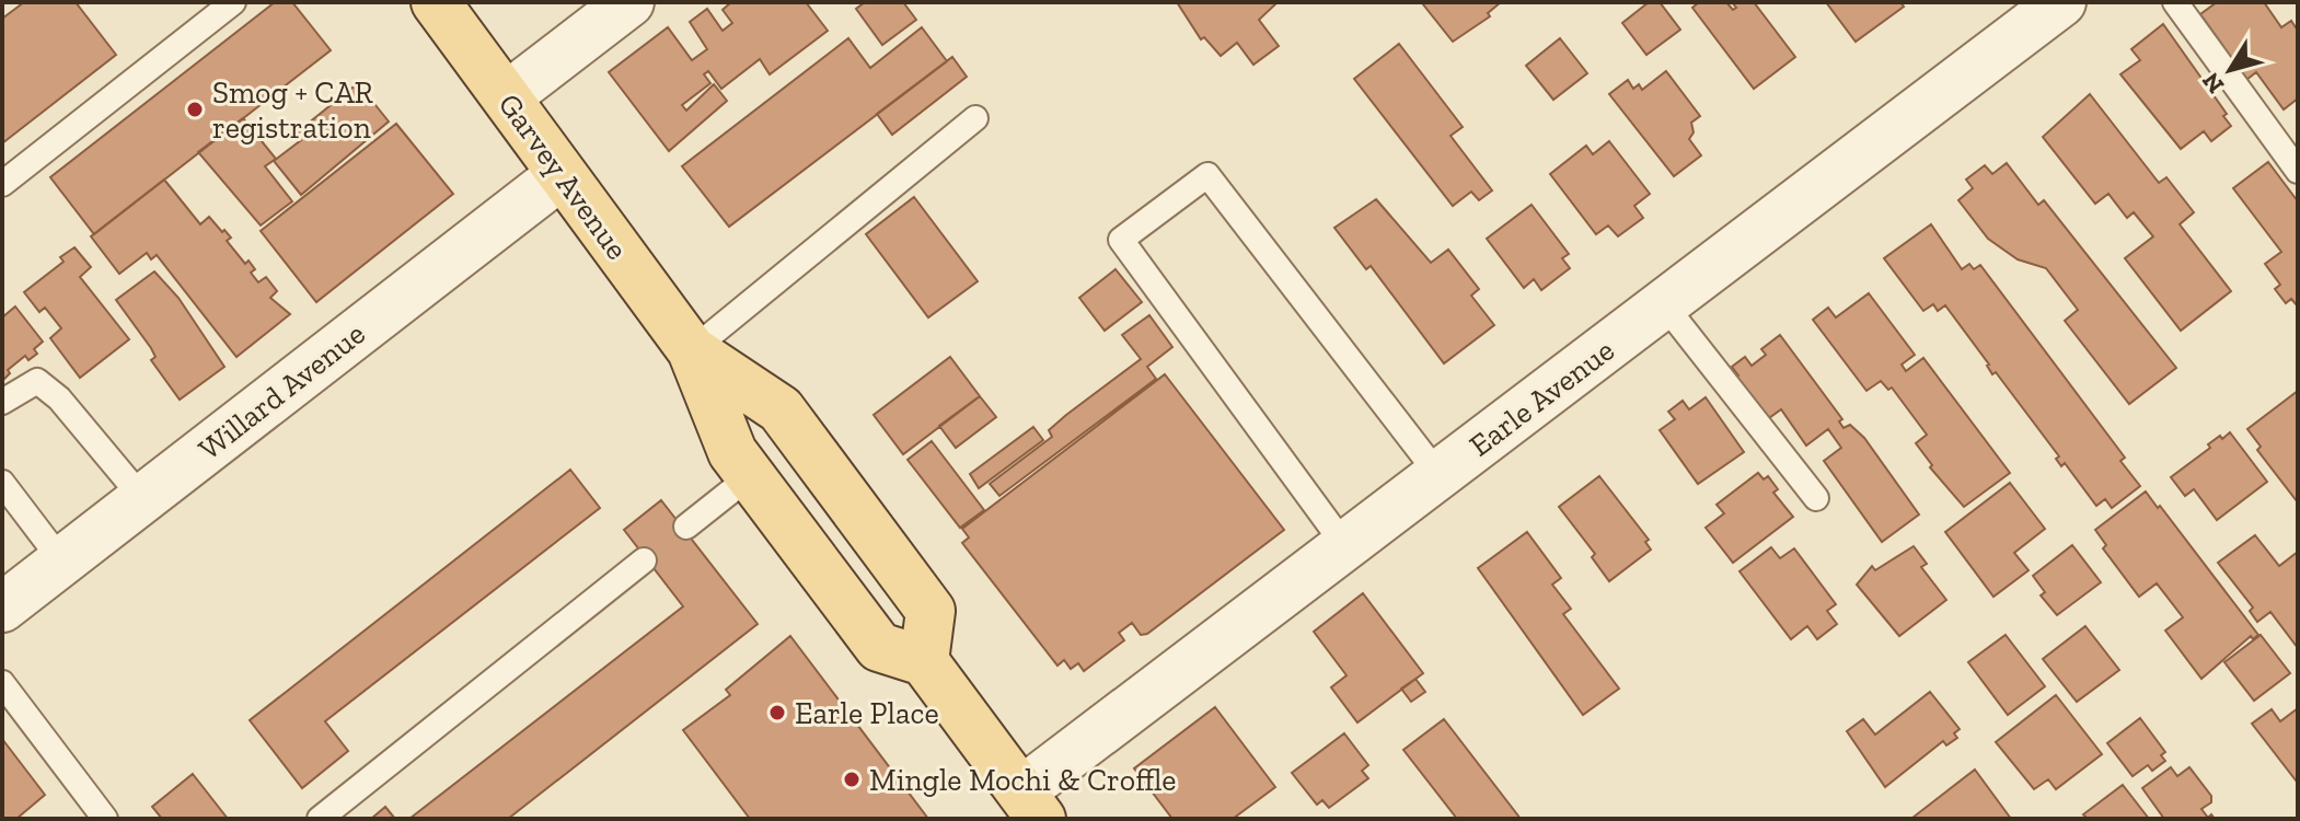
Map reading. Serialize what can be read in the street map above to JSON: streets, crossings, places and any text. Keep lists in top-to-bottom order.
{
  "streets": {
    "main road": ["Garvey Avenue"],
    "street": ["Willard Avenue", "Earle Avenue"]
  },
  "crossings": [
    ["Garvey Avenue", "Willard Avenue"]
  ],
  "places": ["Smog + CAR registration", "Earle Place", "Mingle Mochi & Croffle"],
  "north": "bottom left"
}
